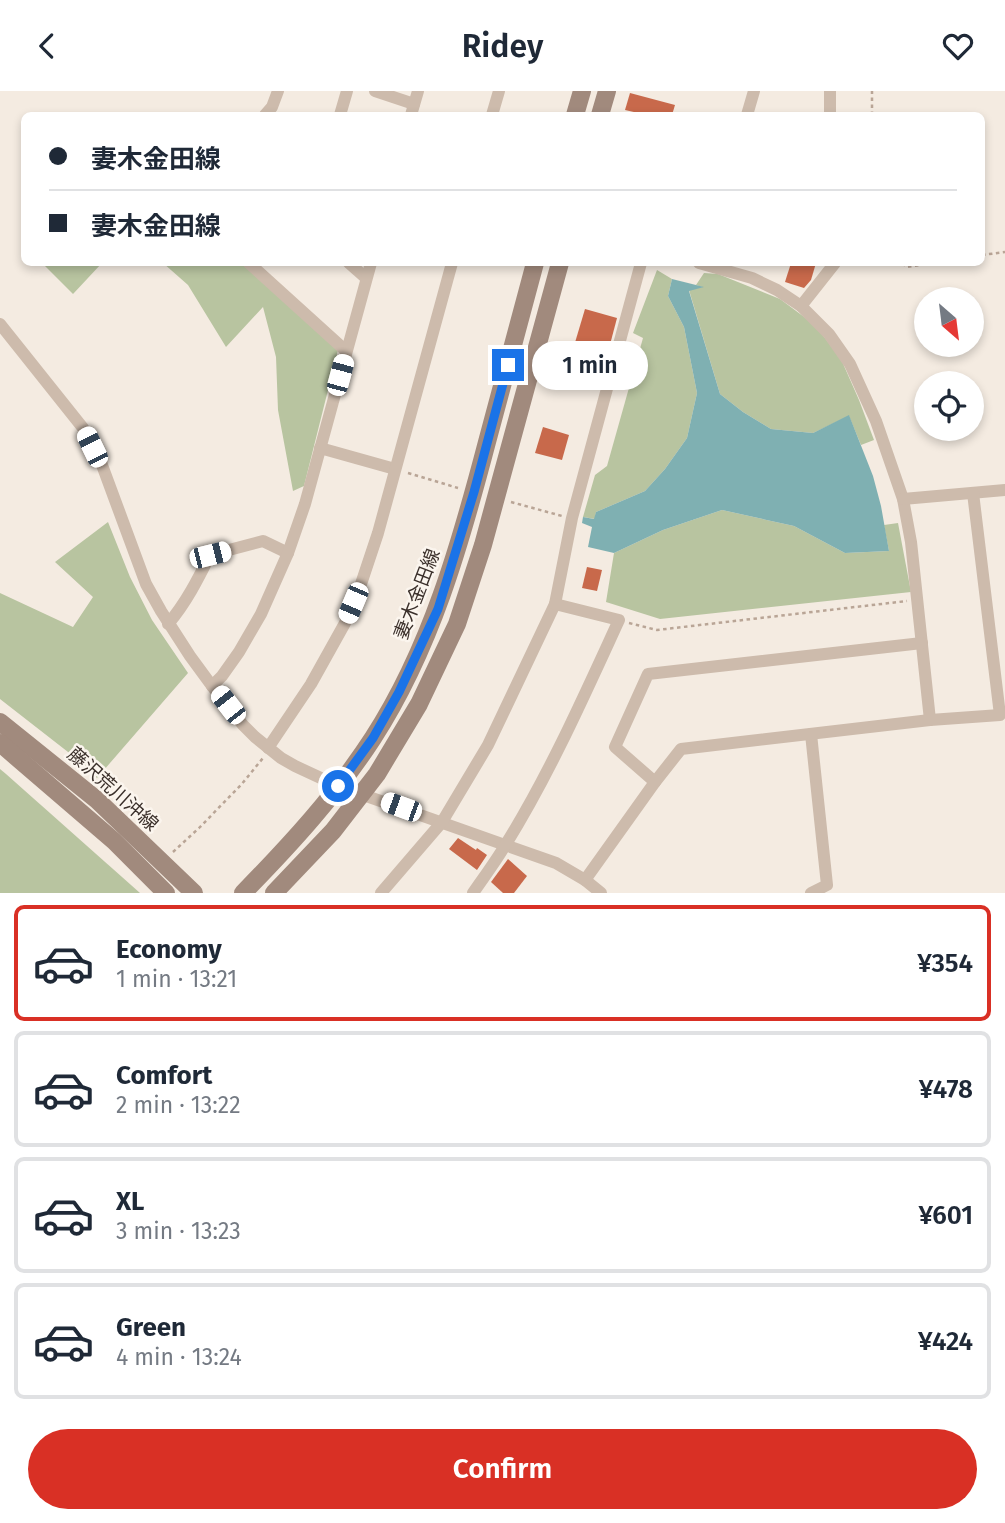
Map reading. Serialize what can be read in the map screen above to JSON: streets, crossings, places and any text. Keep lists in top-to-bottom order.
{
  "streets": {
    "street": ["妻木金田線", "藤沢荒川沖線"]
  },
  "north": "bottom right",
  "page": {
    "header": "Ridey",
    "banner": ["妻木金田線", "妻木金田線"],
    "bubble": "1 min",
    "list": [
      {
        "name": "Economy",
        "note": "1 min · 13:21",
        "value": "¥354"
      },
      {
        "name": "Comfort",
        "note": "2 min · 13:22",
        "value": "¥478"
      },
      {
        "name": "XL",
        "note": "3 min · 13:23",
        "value": "¥601"
      },
      {
        "name": "Green",
        "note": "4 min · 13:24",
        "value": "¥424"
      }
    ],
    "buttons": "Confirm"
  }
}
